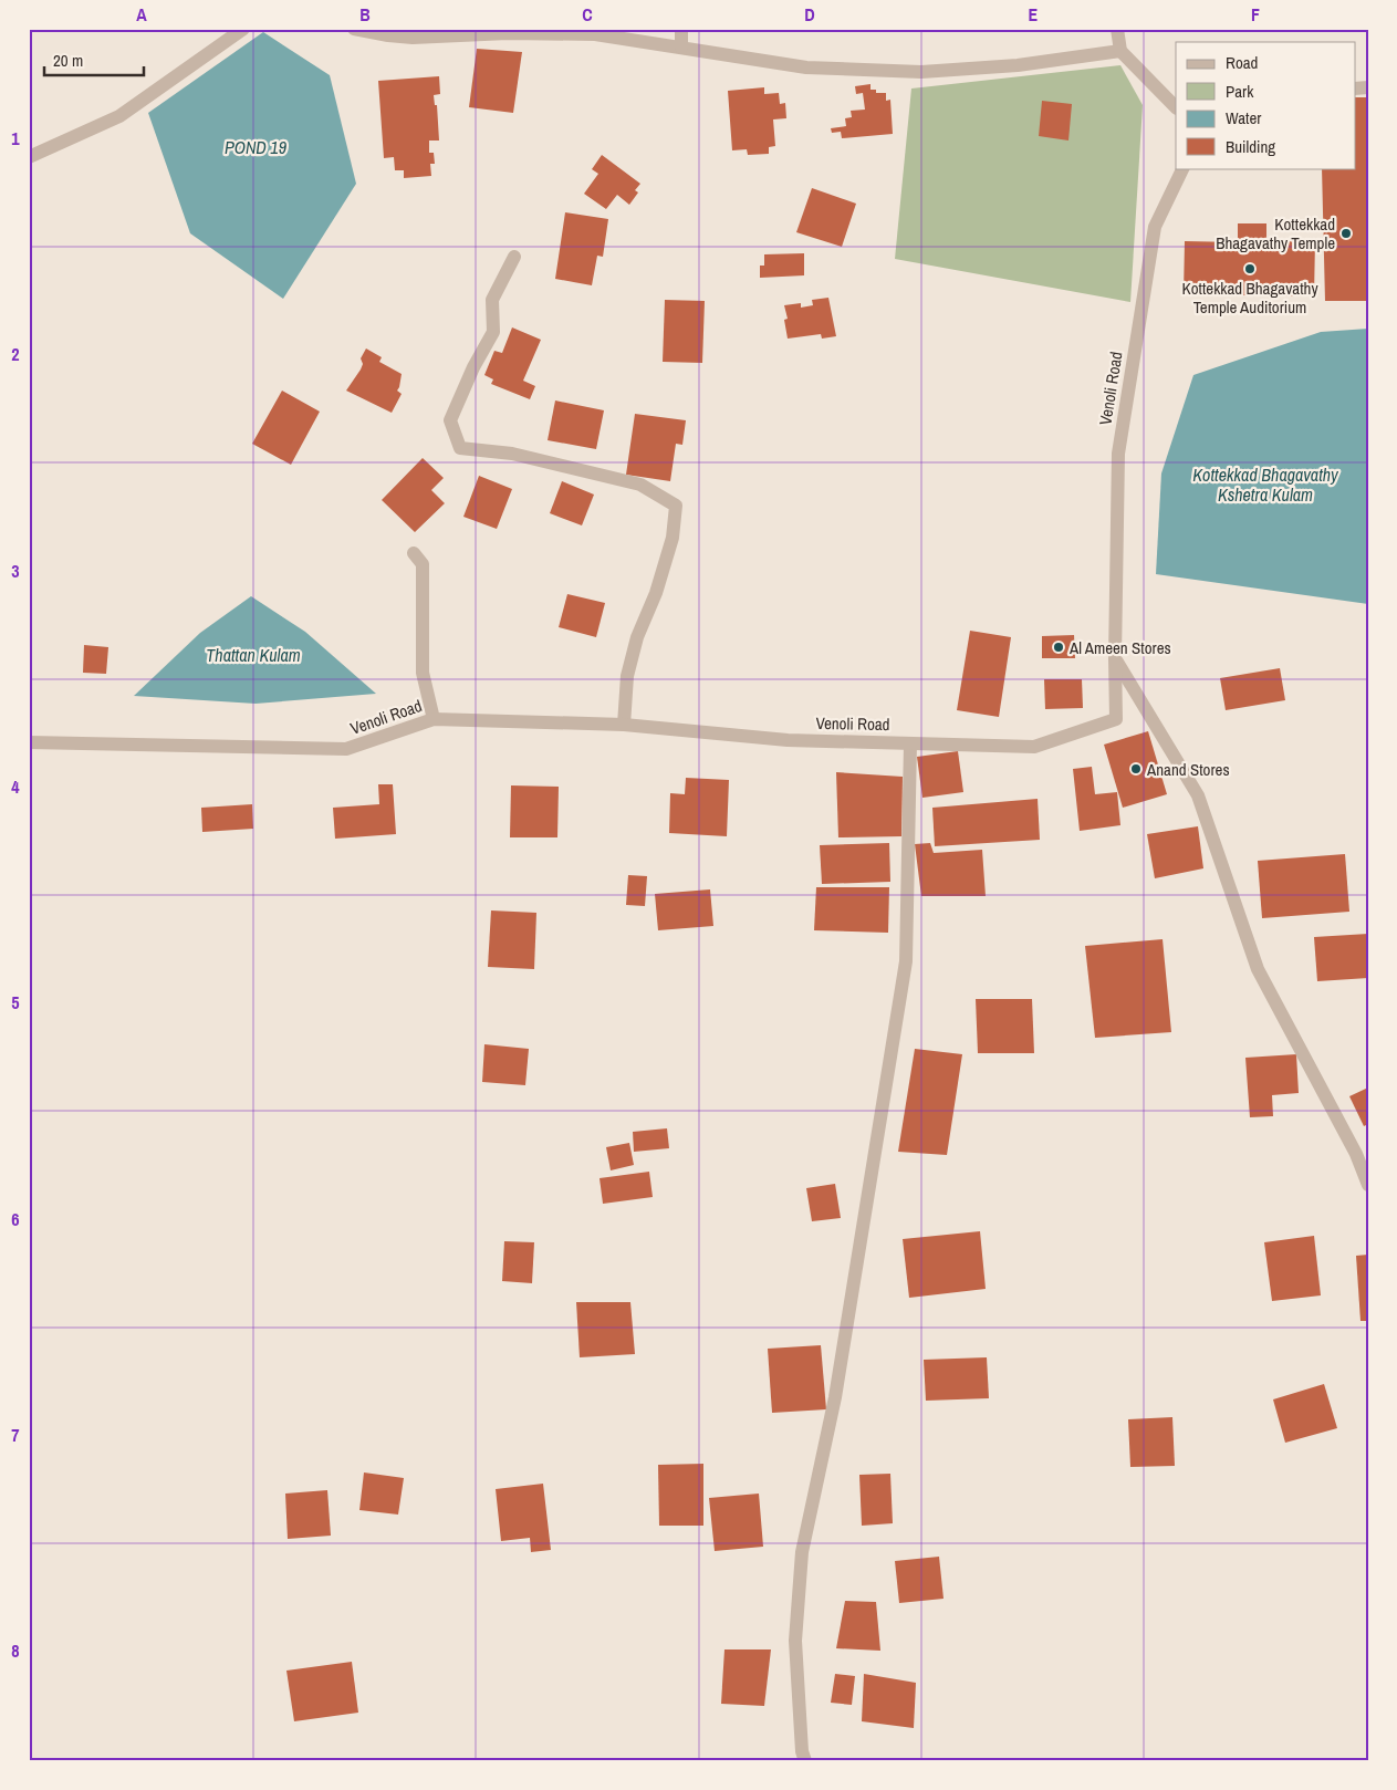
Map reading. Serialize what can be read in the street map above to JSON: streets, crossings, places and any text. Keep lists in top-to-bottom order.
{
  "streets": {
    "street": ["Venoli Road"]
  },
  "water": ["POND 19", "Kottekkad Bhagavathy Kshetra Kulam", "Thattan Kulam"],
  "places": [
    "Kottekkad Bhagavathy Temple",
    "Kottekkad Bhagavathy Temple Auditorium",
    "Al Ameen Stores",
    "Anand Stores"
  ],
  "legend": [
    "Road",
    "Park",
    "Water",
    "Building"
  ],
  "scale_bar": "20 m",
  "grid": {
    "columns": [
      "A",
      "B",
      "C",
      "D",
      "E",
      "F"
    ],
    "rows": [
      "1",
      "2",
      "3",
      "4",
      "5",
      "6",
      "7",
      "8"
    ]
  }
}
